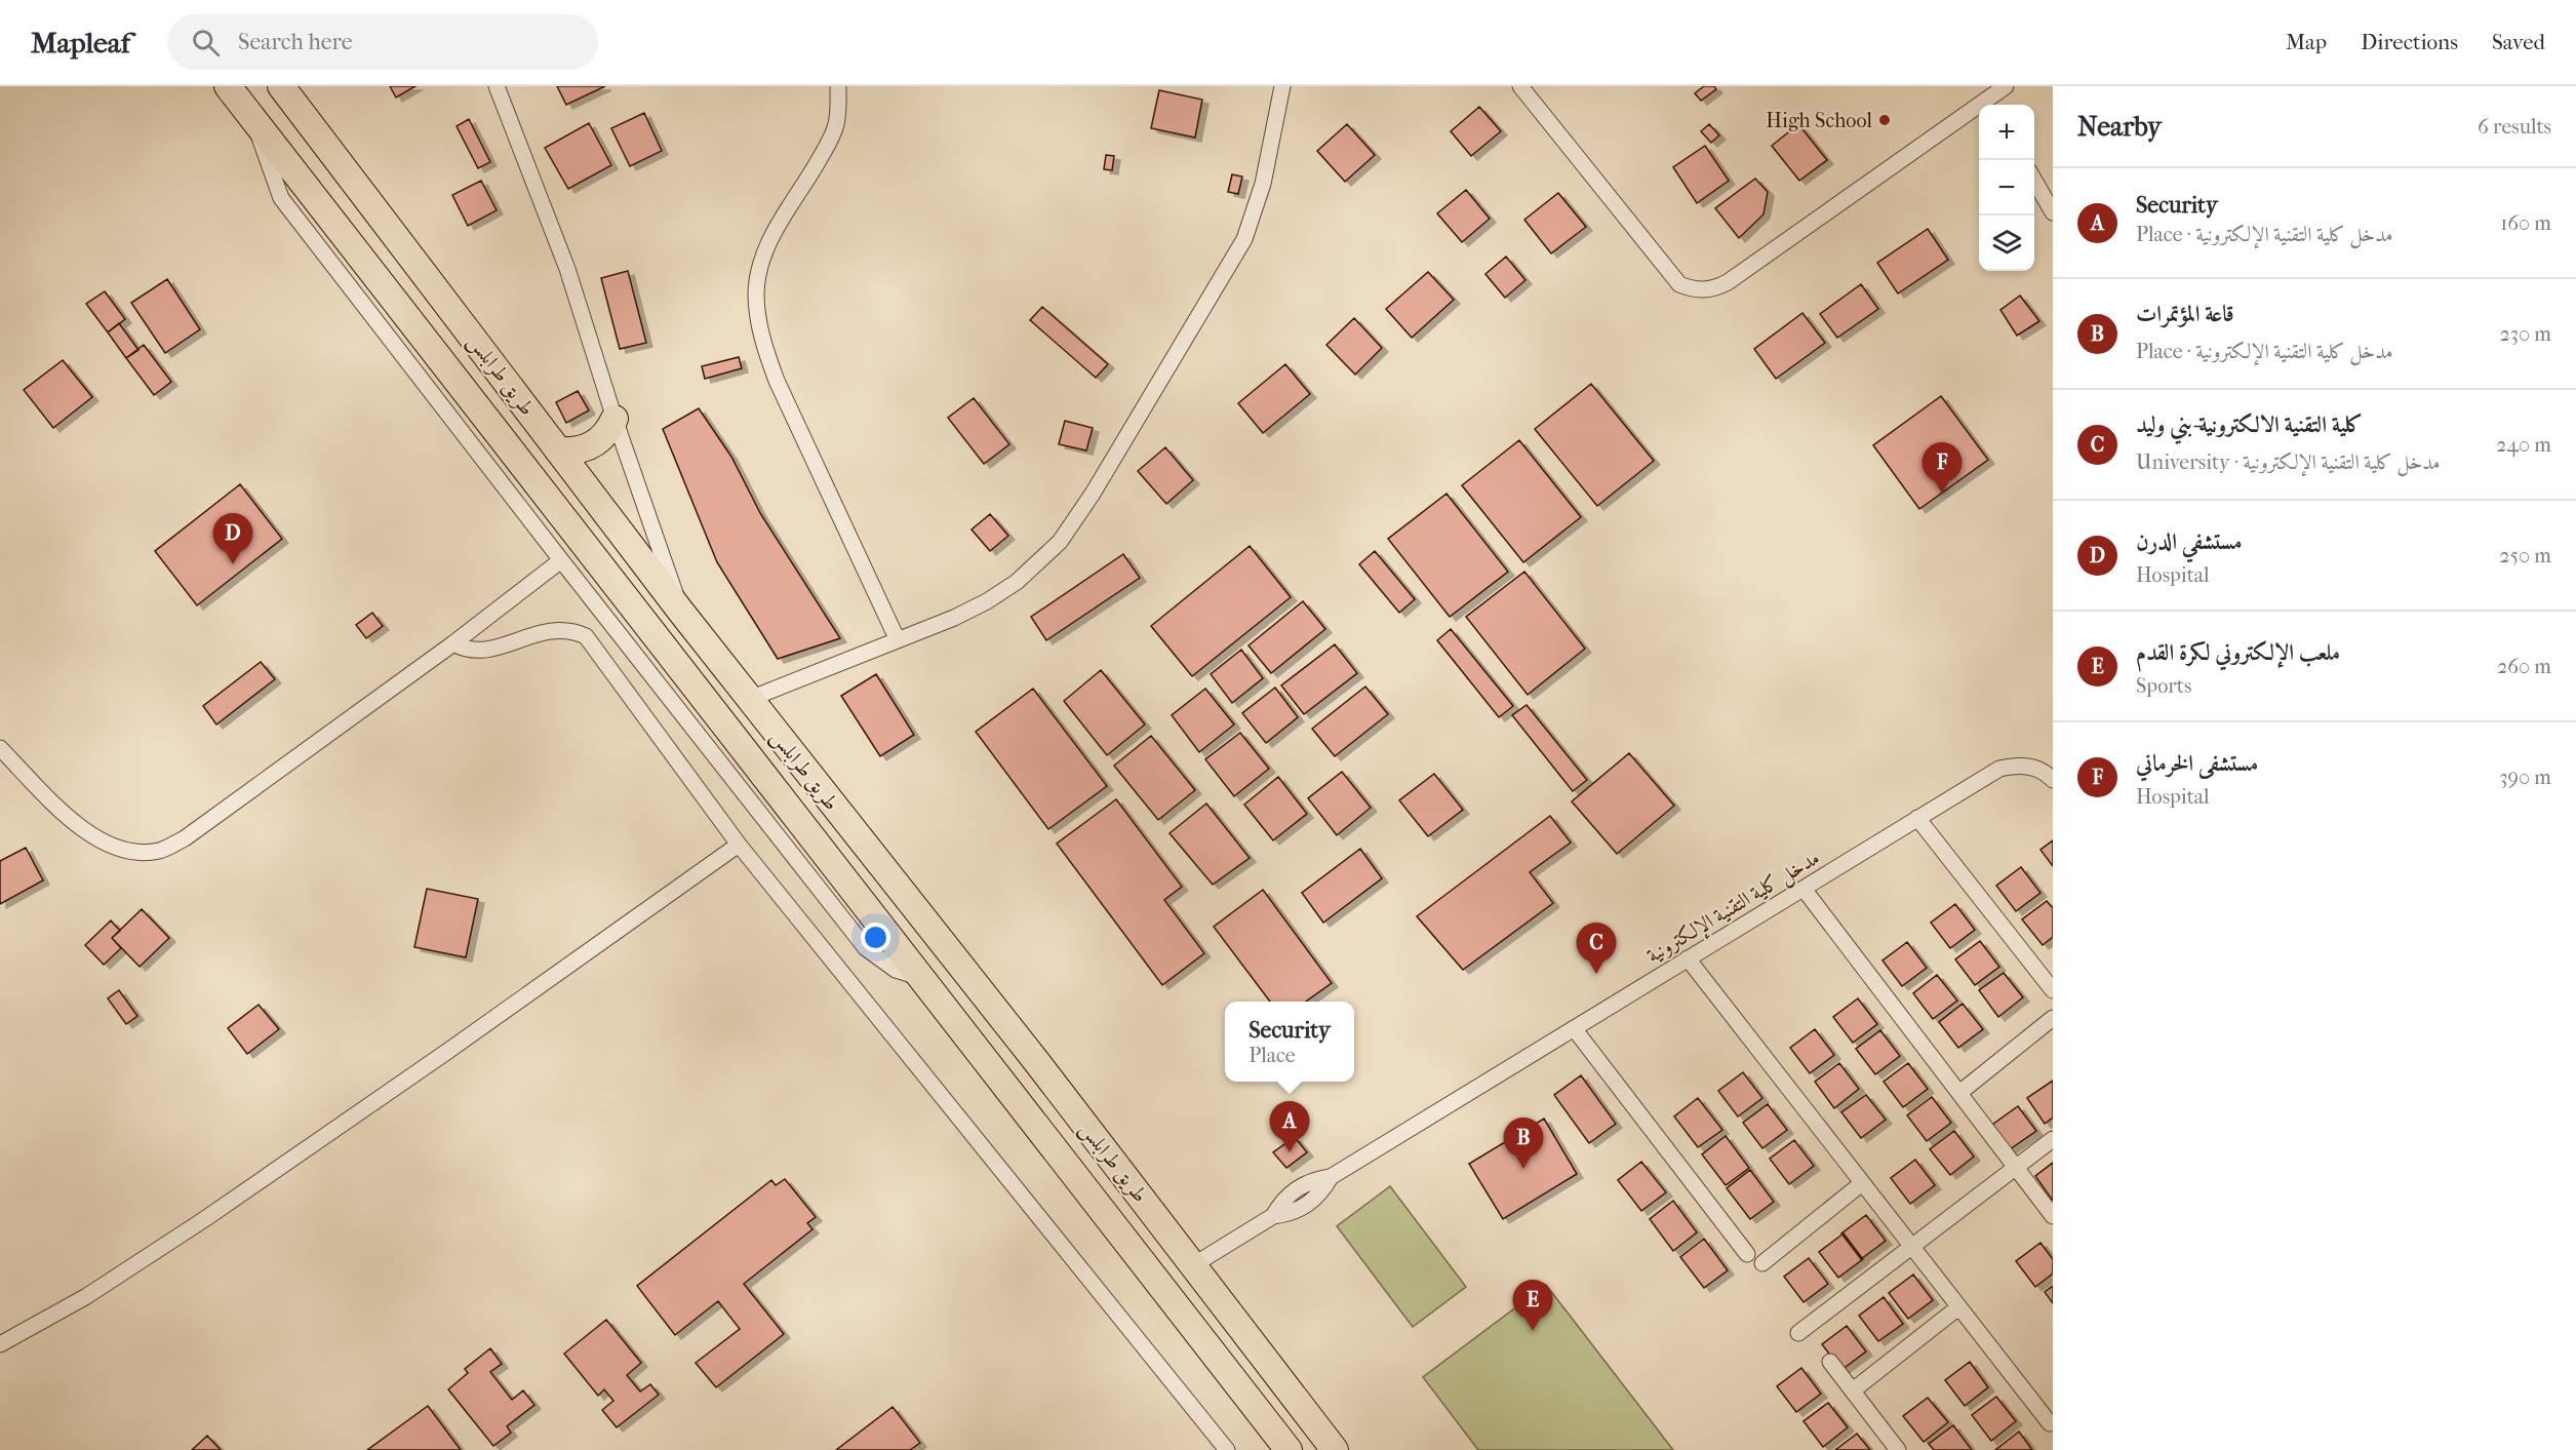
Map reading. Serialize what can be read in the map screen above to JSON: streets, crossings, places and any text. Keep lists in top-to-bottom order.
{
  "streets": {
    "highway": ["طريق طرابلس"],
    "street": ["مدخل كلية التقنية الإلكترونية"]
  },
  "crossings": [
    ["طريق طرابلس", "مدخل كلية التقنية الإلكترونية"]
  ],
  "places": ["High School"],
  "page": {
    "header": "Mapleaf",
    "search": "Search here",
    "nav": ["Map", "Directions", "Saved"],
    "heading": ["Nearby", "6 results"],
    "map_buttons": ["+", "−"],
    "list": [
      {
        "mark": "A",
        "name": "Security",
        "note": "Place · مدخل كلية التقنية الإلكترونية",
        "value": "160 m"
      },
      {
        "mark": "B",
        "name": "قاعة المؤتمرات",
        "note": "Place · مدخل كلية التقنية الإلكترونية",
        "value": "230 m"
      },
      {
        "mark": "C",
        "name": "كلية التقنية الالكترونية-بني وليد",
        "note": "University · مدخل كلية التقنية الإلكترونية",
        "value": "240 m"
      },
      {
        "mark": "D",
        "name": "مستشفي الدرن",
        "note": "Hospital",
        "value": "250 m"
      },
      {
        "mark": "E",
        "name": "ملعب الإلكتروني لكرة القدم",
        "note": "Sports",
        "value": "260 m"
      },
      {
        "mark": "F",
        "name": "مستشفى الخرماني",
        "note": "Hospital",
        "value": "390 m"
      }
    ],
    "pins": [
      "F",
      "D",
      "C",
      "A",
      "B",
      "E"
    ],
    "popup": ["Security", "Place"]
  }
}
